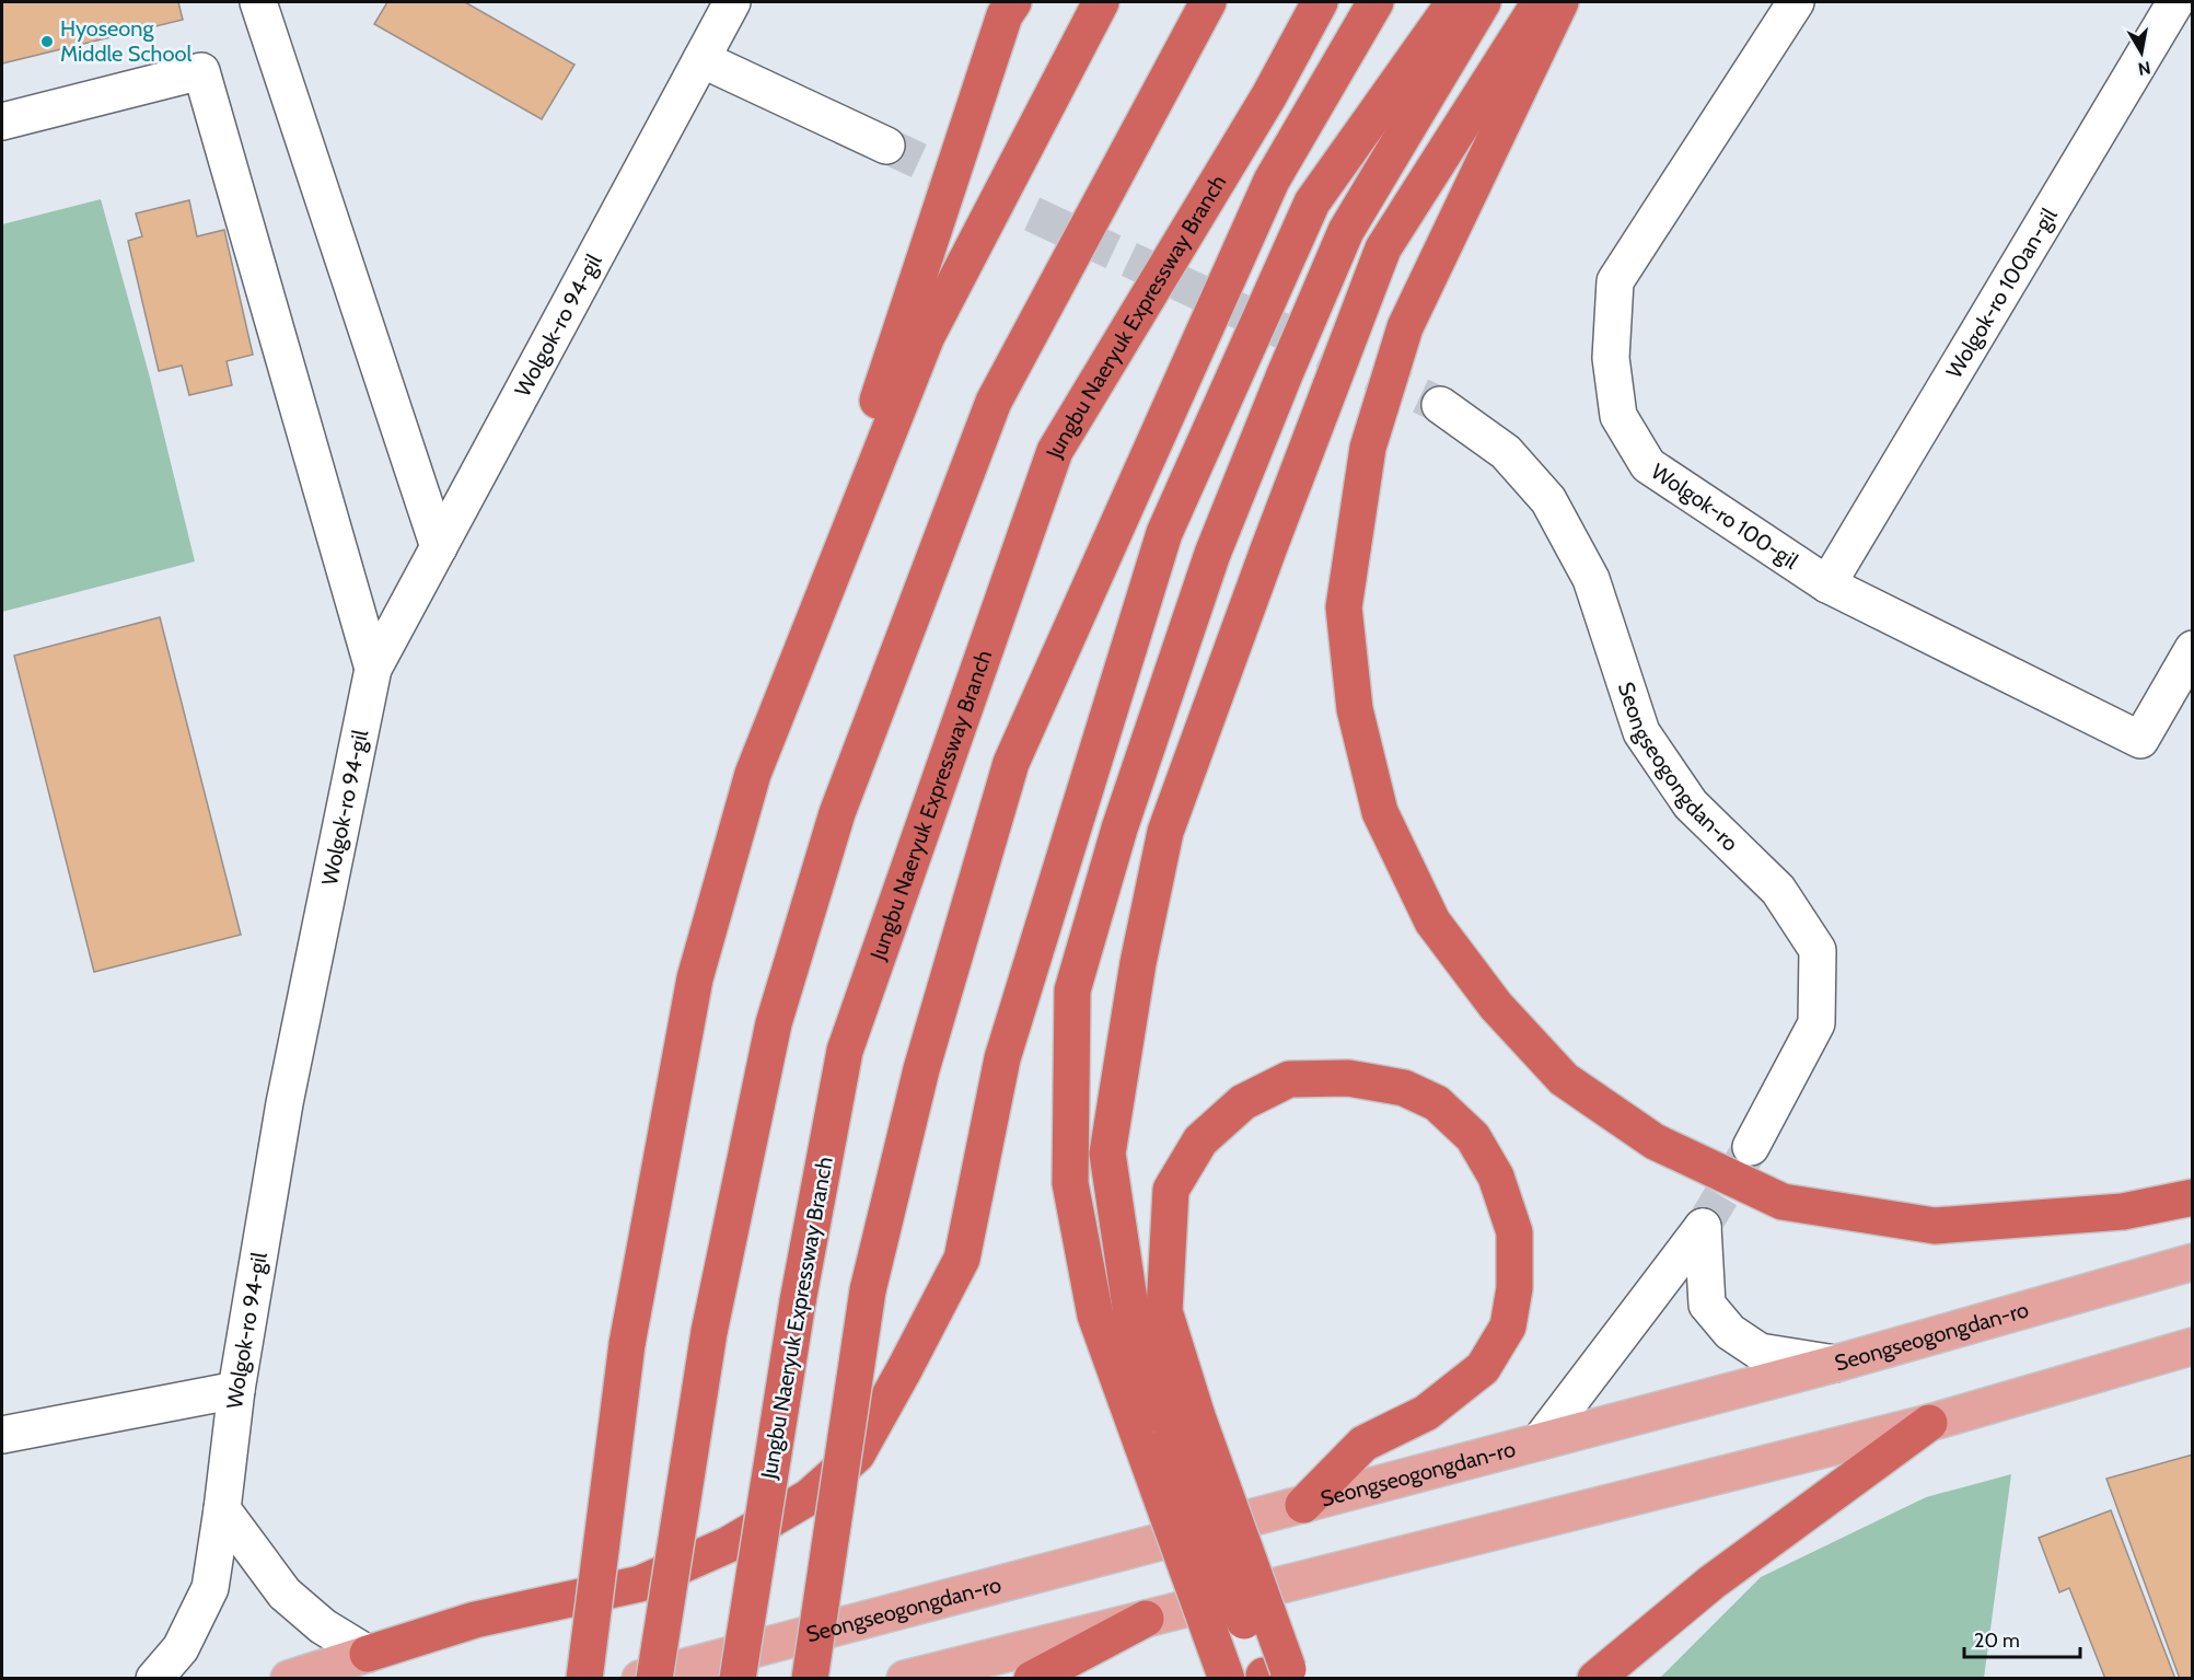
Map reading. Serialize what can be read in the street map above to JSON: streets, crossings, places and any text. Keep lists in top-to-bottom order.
{
  "streets": {
    "highway": ["Jungbu Naeryuk Expressway Branch"],
    "main road": ["Seongseogongdan-ro"],
    "street": ["Wolgok-ro 100an-gil", "Wolgok-ro 94-gil", "Wolgok-ro 100-gil"]
  },
  "crossings": [
    ["Wolgok-ro 100an-gil", "Wolgok-ro 100-gil"]
  ],
  "places": ["Hyoseong Middle School"],
  "scale_bar": "20 m",
  "north": "bottom"
}
